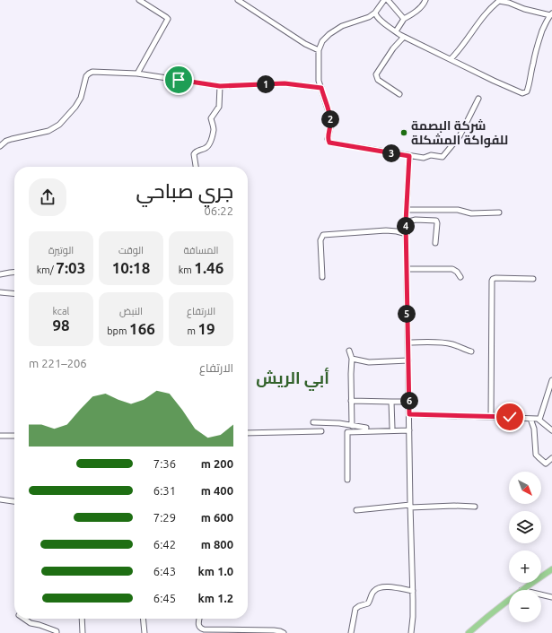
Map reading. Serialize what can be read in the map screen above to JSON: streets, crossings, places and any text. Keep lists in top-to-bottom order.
{
  "districts": ["أبي الريش"],
  "places": ["شركة البصمة للفواكة المشكلة"],
  "north": "bottom right",
  "page": {
    "pins": [
      "1",
      "2",
      "3",
      "4",
      "5",
      "6"
    ],
    "heading": ["جري صباحي", "06:22"],
    "stats": [
      ["المسافة", "1.46 km"],
      ["الوقت", "10:18"],
      ["الوتيرة", "7:03 /km"],
      ["الارتفاع", "19 m"],
      ["النبض", "166 bpm"],
      ["kcal", "98"]
    ],
    "chart": ["الارتفاع", "206–221 m"],
    "list": [
      {
        "name": "200 m",
        "note": "7:36"
      },
      {
        "name": "400 m",
        "note": "6:31"
      },
      {
        "name": "600 m",
        "note": "7:29"
      },
      {
        "name": "800 m",
        "note": "6:42"
      },
      {
        "name": "1.0 km",
        "note": "6:43"
      },
      {
        "name": "1.2 km",
        "note": "6:45"
      }
    ],
    "map_buttons": ["+", "−"]
  }
}
